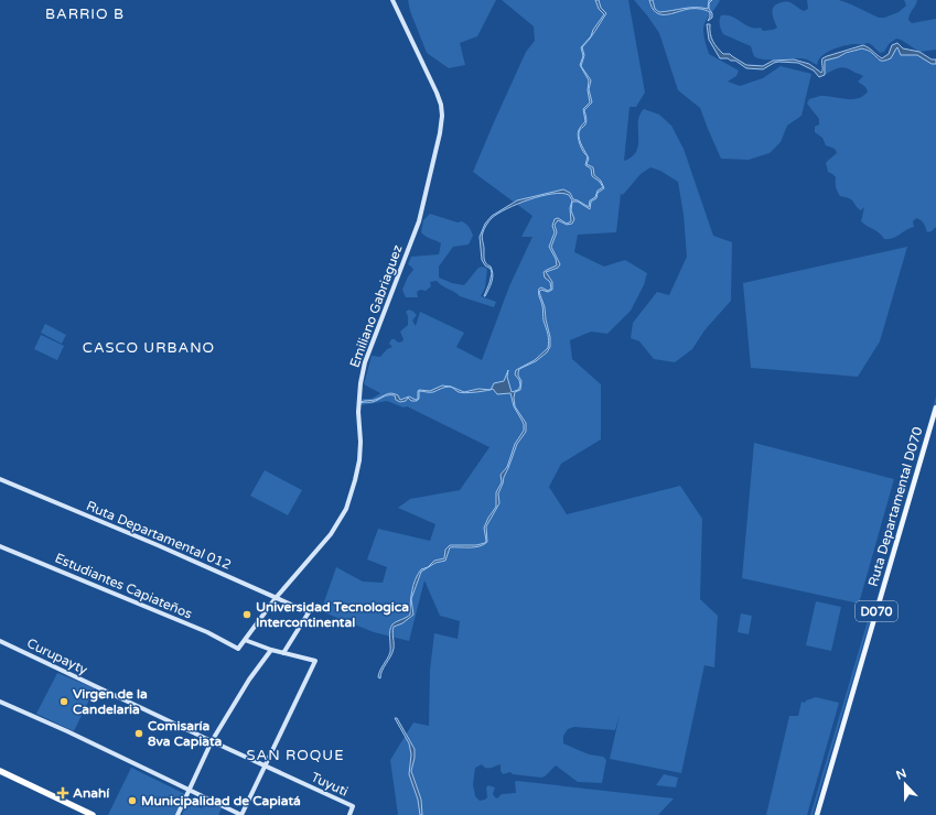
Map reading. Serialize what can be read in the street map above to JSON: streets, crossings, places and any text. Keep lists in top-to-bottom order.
{
  "streets": {
    "main road": [
      "Emiliano Gabriaguez",
      "Ruta Departamental D070",
      "Ruta Departamental 012",
      "Estudiantes Capiateños",
      "D070",
      "Curupayty",
      "Tuyuti"
    ]
  },
  "crossings": [
    ["Emiliano Gabriaguez", "Ruta Departamental 012"],
    ["Emiliano Gabriaguez", "Estudiantes Capiateños"],
    ["Curupayty", "Tuyuti"]
  ],
  "districts": ["BARRIO B", "CASCO URBANO", "SAN ROQUE"],
  "places": {
    "other": [
      "Universidad Tecnologica Intercontinental",
      "Virgen de la Candelaria",
      "Comisaría 8va Capiata",
      "Municipalidad de Capiatá"
    ],
    "health": ["Anahí"]
  },
  "north": "top"
}
